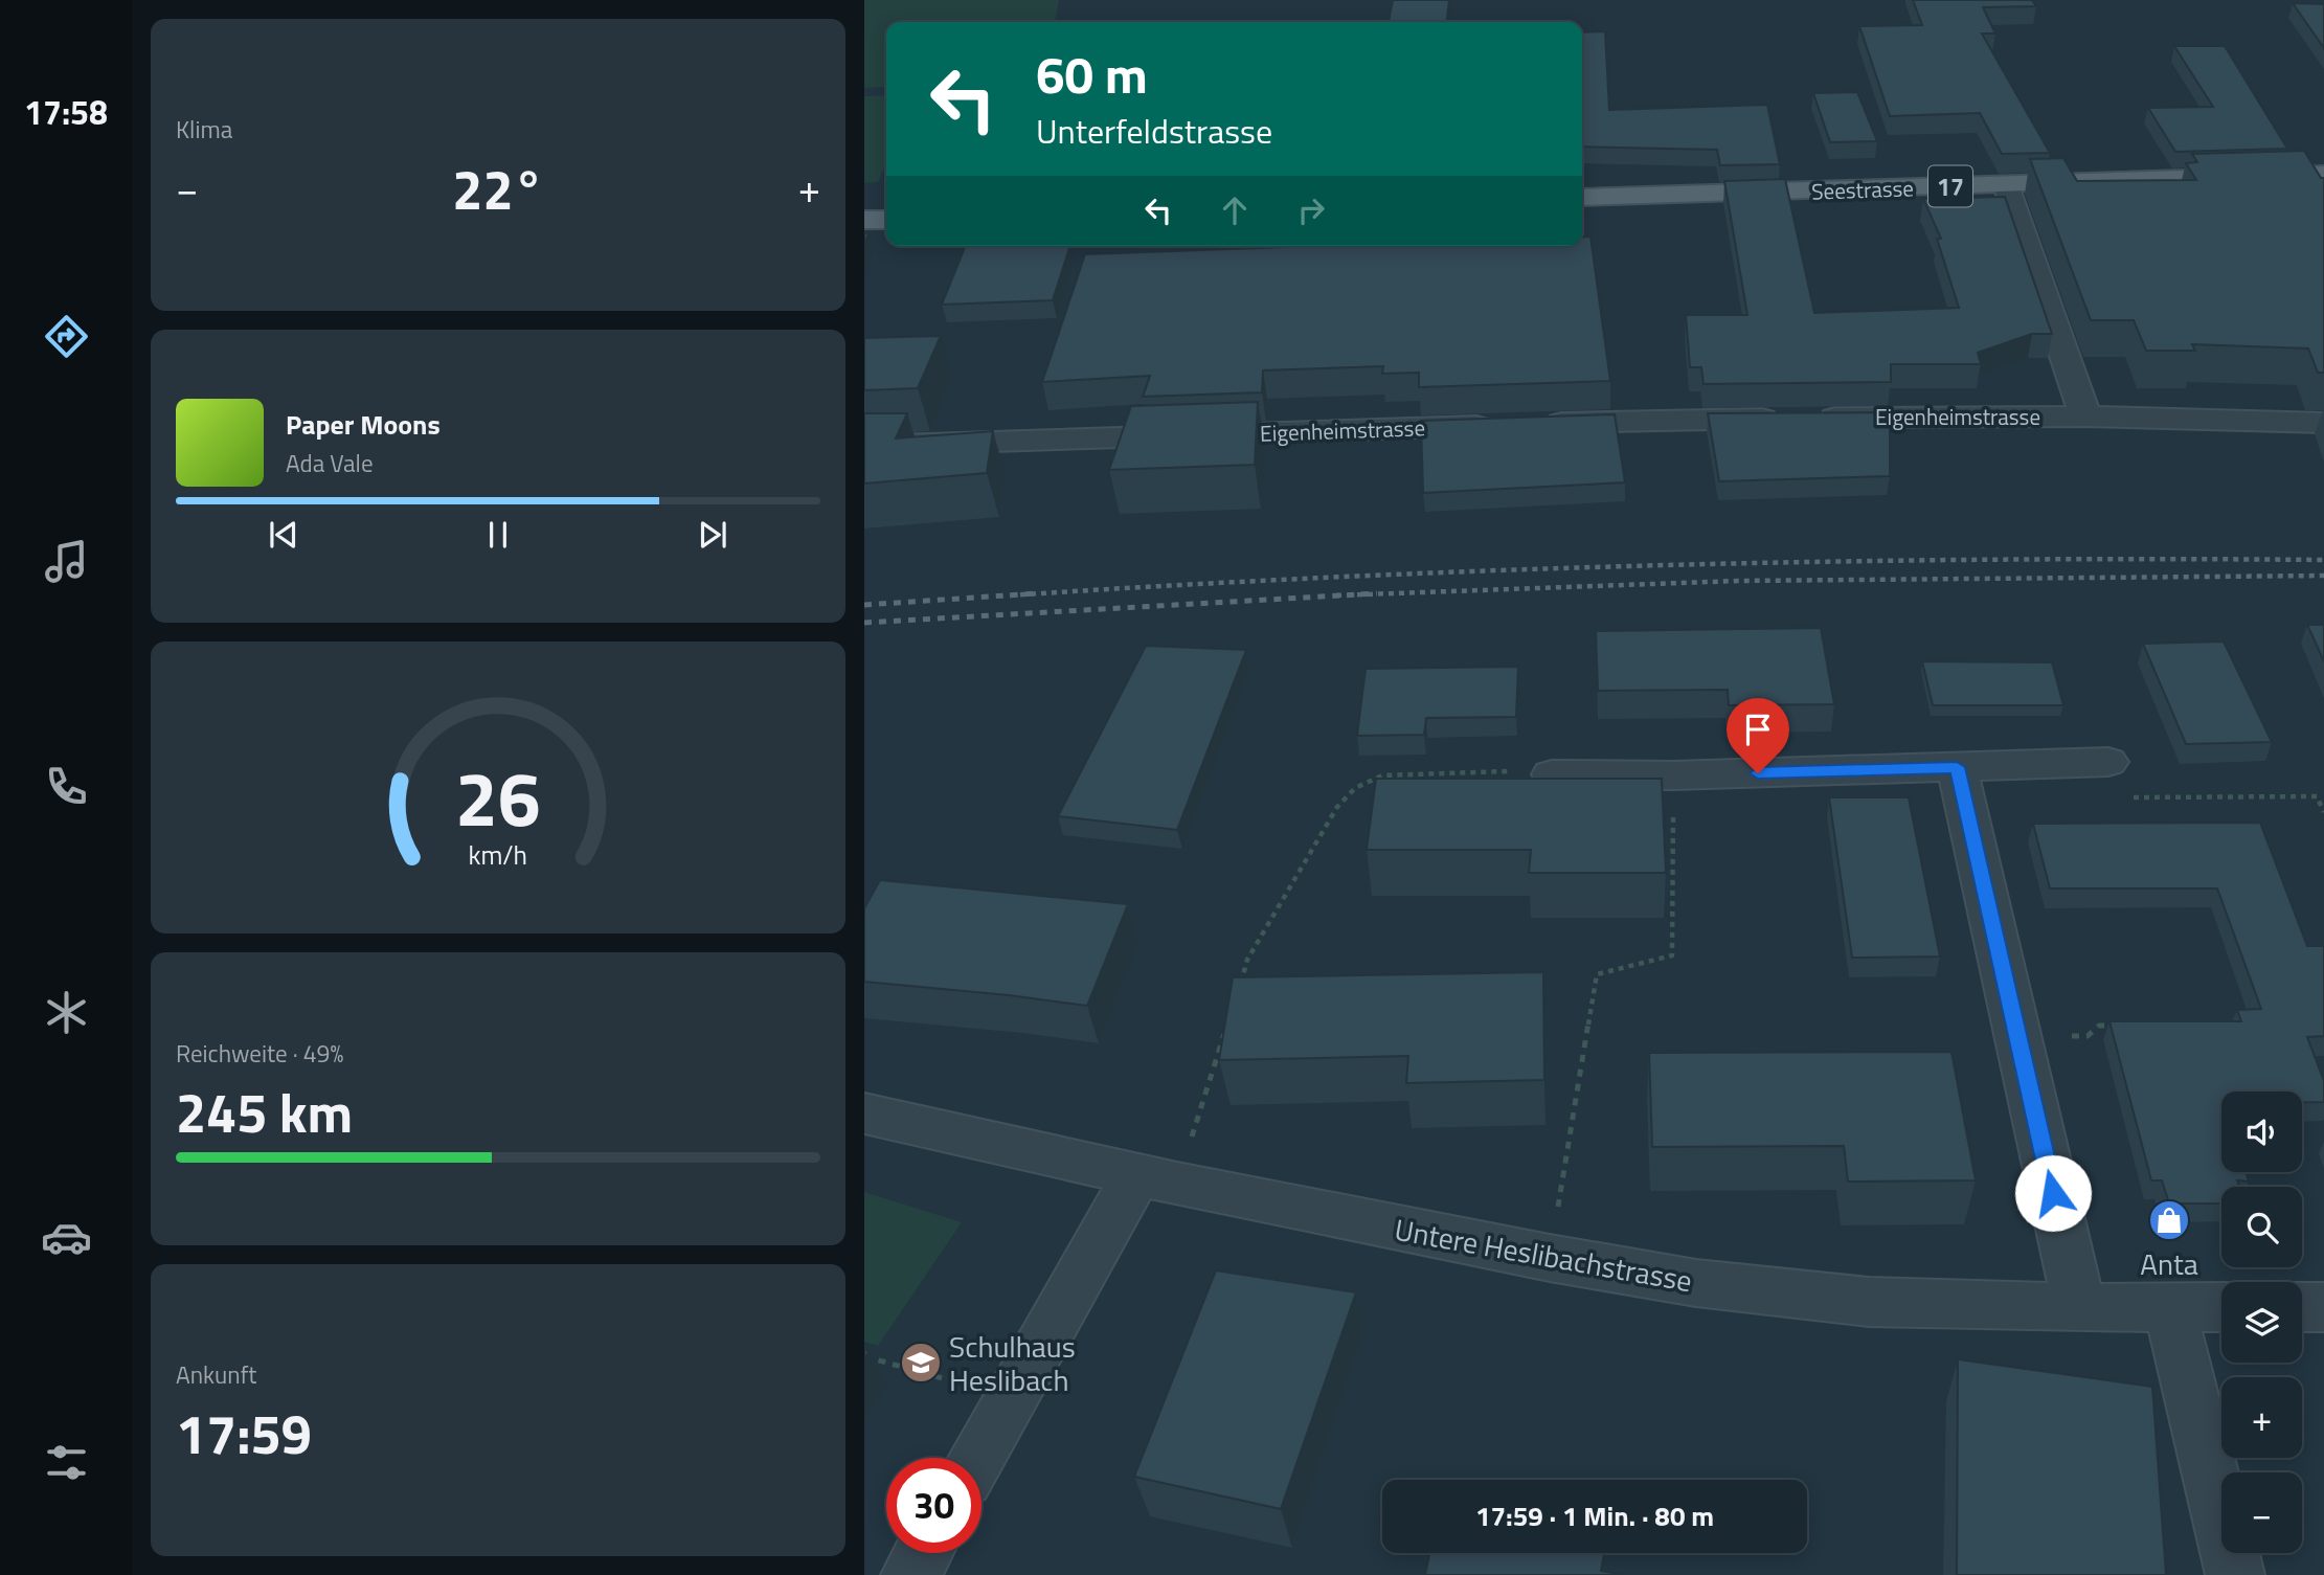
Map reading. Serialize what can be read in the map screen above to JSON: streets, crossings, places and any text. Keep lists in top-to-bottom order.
{
  "streets": {
    "main road": ["17", "Seestrasse"],
    "street": ["Eigenheimstrasse", "Untere Heslibachstrasse"]
  },
  "crossings": [
    ["Seestrasse", "Eigenheimstrasse"]
  ],
  "places": {
    "shop": ["Anta"],
    "school or university": ["Schulhaus Heslibach"]
  },
  "page": {
    "tabs": "17:58",
    "tile": [
      "Klima",
      ["Reichweite · 49%", "245 km"],
      ["Ankunft", "17:59"]
    ],
    "turn": ["60 m", "Unterfeldstrasse"],
    "heat": ["−", "22°", "+"],
    "song": ["Paper Moons", "Ada Vale"],
    "map_buttons": ["+", "−"],
    "limit": "30",
    "trip": "17:59 · 1 Min. · 80 m",
    "gauge": ["26", "km/h"]
  }
}
